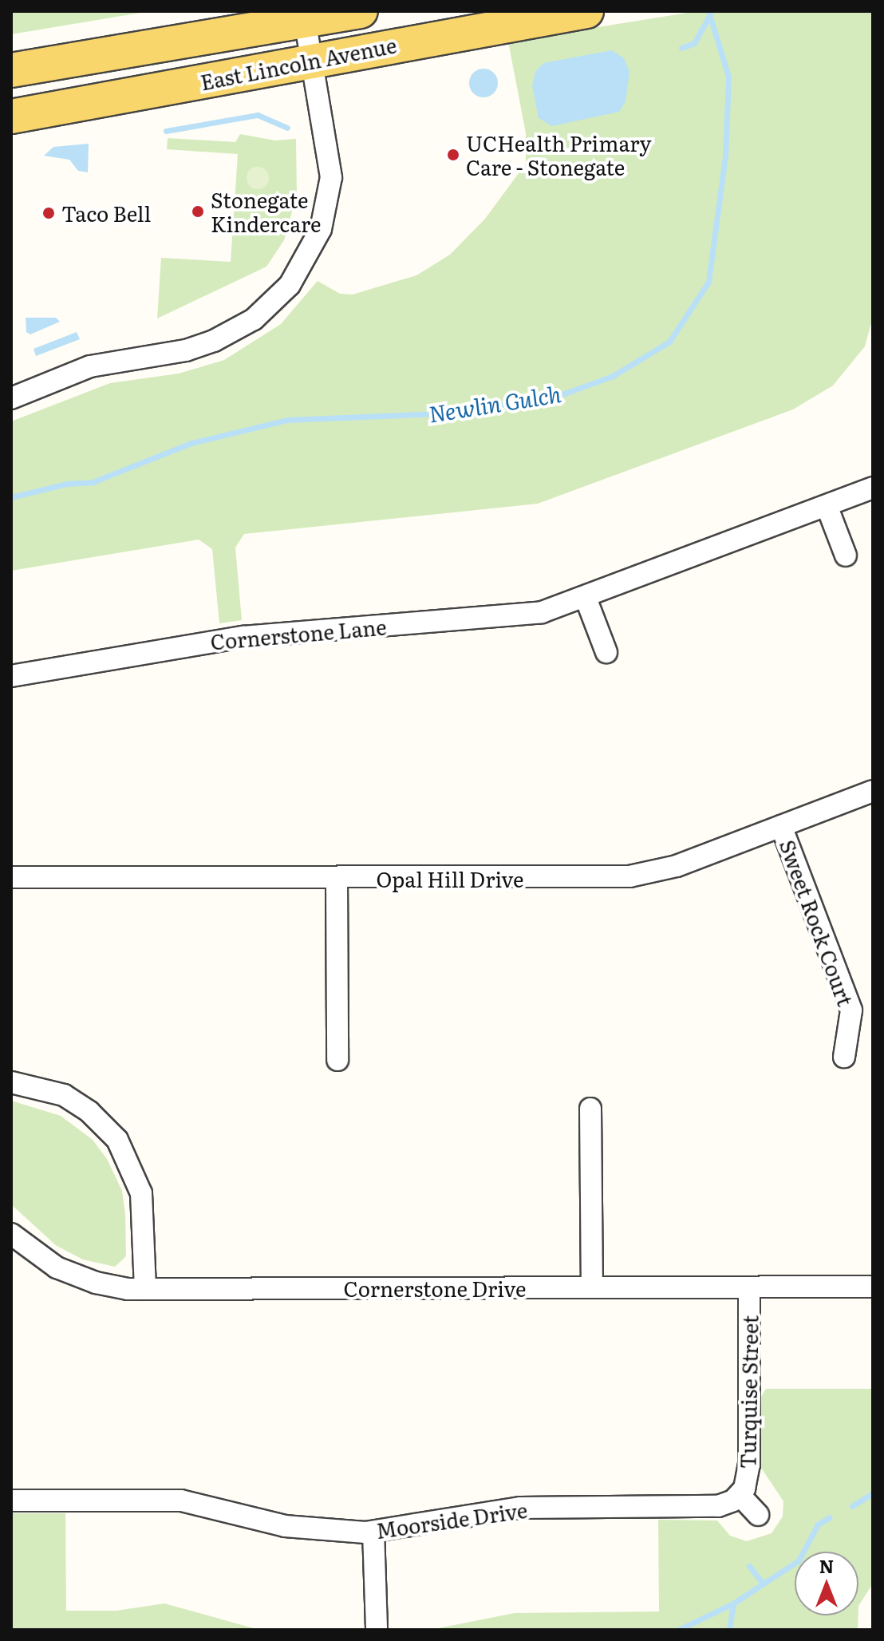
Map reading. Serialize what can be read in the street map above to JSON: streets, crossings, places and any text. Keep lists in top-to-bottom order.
{
  "streets": {
    "main road": ["East Lincoln Avenue"],
    "street": [
      "Cornerstone Lane",
      "Opal Hill Drive",
      "Sweet Rock Court",
      "Cornerstone Drive",
      "Turquise Street",
      "Moorside Drive"
    ]
  },
  "crossings": [
    ["Opal Hill Drive", "Sweet Rock Court"],
    ["Cornerstone Drive", "Turquise Street"],
    ["Turquise Street", "Moorside Drive"]
  ],
  "water": ["Newlin Gulch"],
  "places": ["UCHealth Primary Care - Stonegate", "Stonegate Kindercare", "Taco Bell"],
  "north": "top"
}
